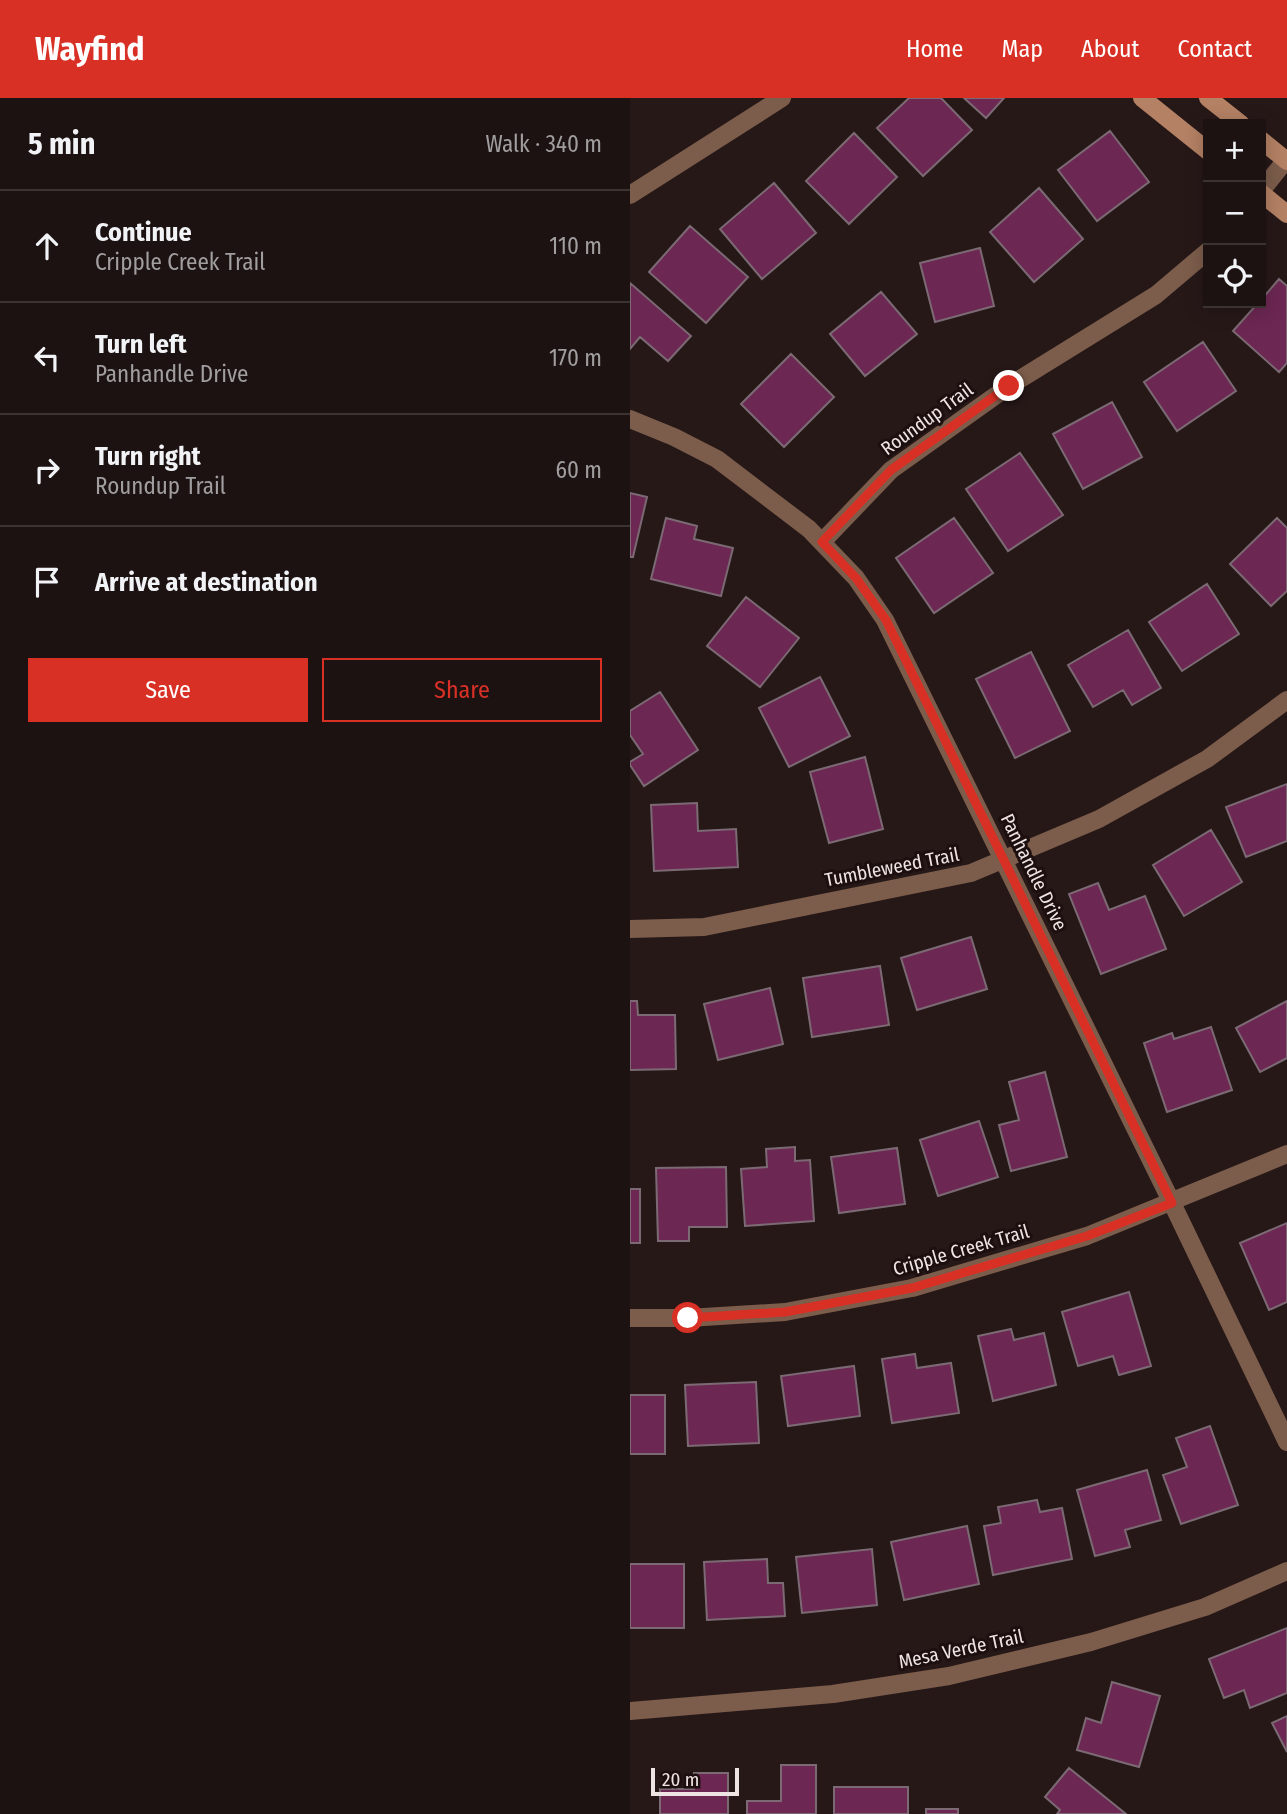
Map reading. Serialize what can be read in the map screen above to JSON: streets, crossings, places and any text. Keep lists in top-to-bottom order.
{
  "streets": {
    "street": [
      "Roundup Trail",
      "Tumbleweed Trail",
      "Panhandle Drive",
      "Cripple Creek Trail",
      "Mesa Verde Trail"
    ]
  },
  "crossings": [
    ["Roundup Trail", "Panhandle Drive"],
    ["Tumbleweed Trail", "Panhandle Drive"],
    ["Panhandle Drive", "Cripple Creek Trail"]
  ],
  "scale_bar": "20 m",
  "page": {
    "header": "Wayfind",
    "nav": [
      "Home",
      "Map",
      "About",
      "Contact"
    ],
    "heading": ["5 min", "Walk · 340 m"],
    "map_buttons": ["+", "−"],
    "list": [
      ["Continue", "Cripple Creek Trail", "110 m"],
      ["Turn left", "Panhandle Drive", "170 m"],
      ["Turn right", "Roundup Trail", "60 m"],
      "Arrive at destination"
    ],
    "buttons": ["Save", "Share"],
    "scale": "20 m"
  }
}
